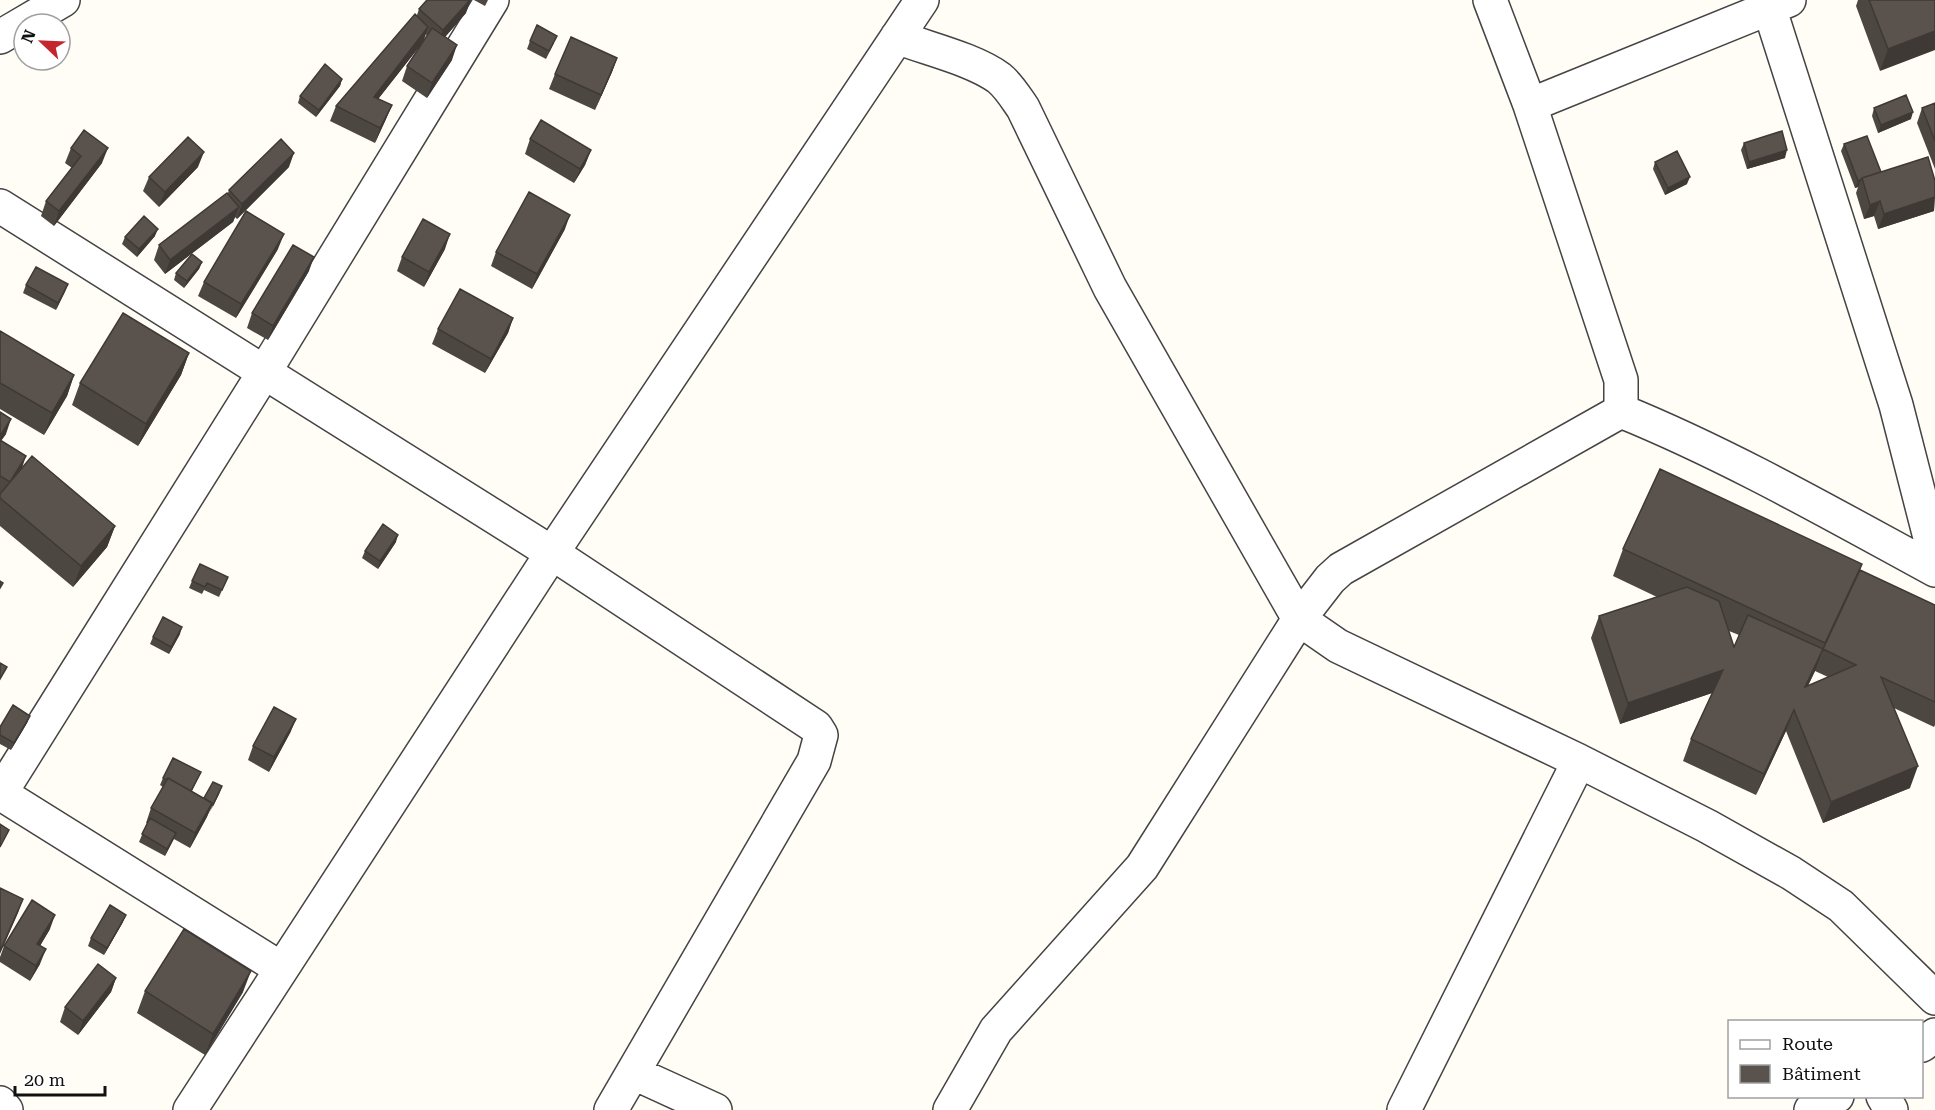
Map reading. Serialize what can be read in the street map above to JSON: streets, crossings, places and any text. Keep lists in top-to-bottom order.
{
  "legend": ["Route", "Bâtiment"],
  "scale_bar": "20 m",
  "north": "top left"
}
